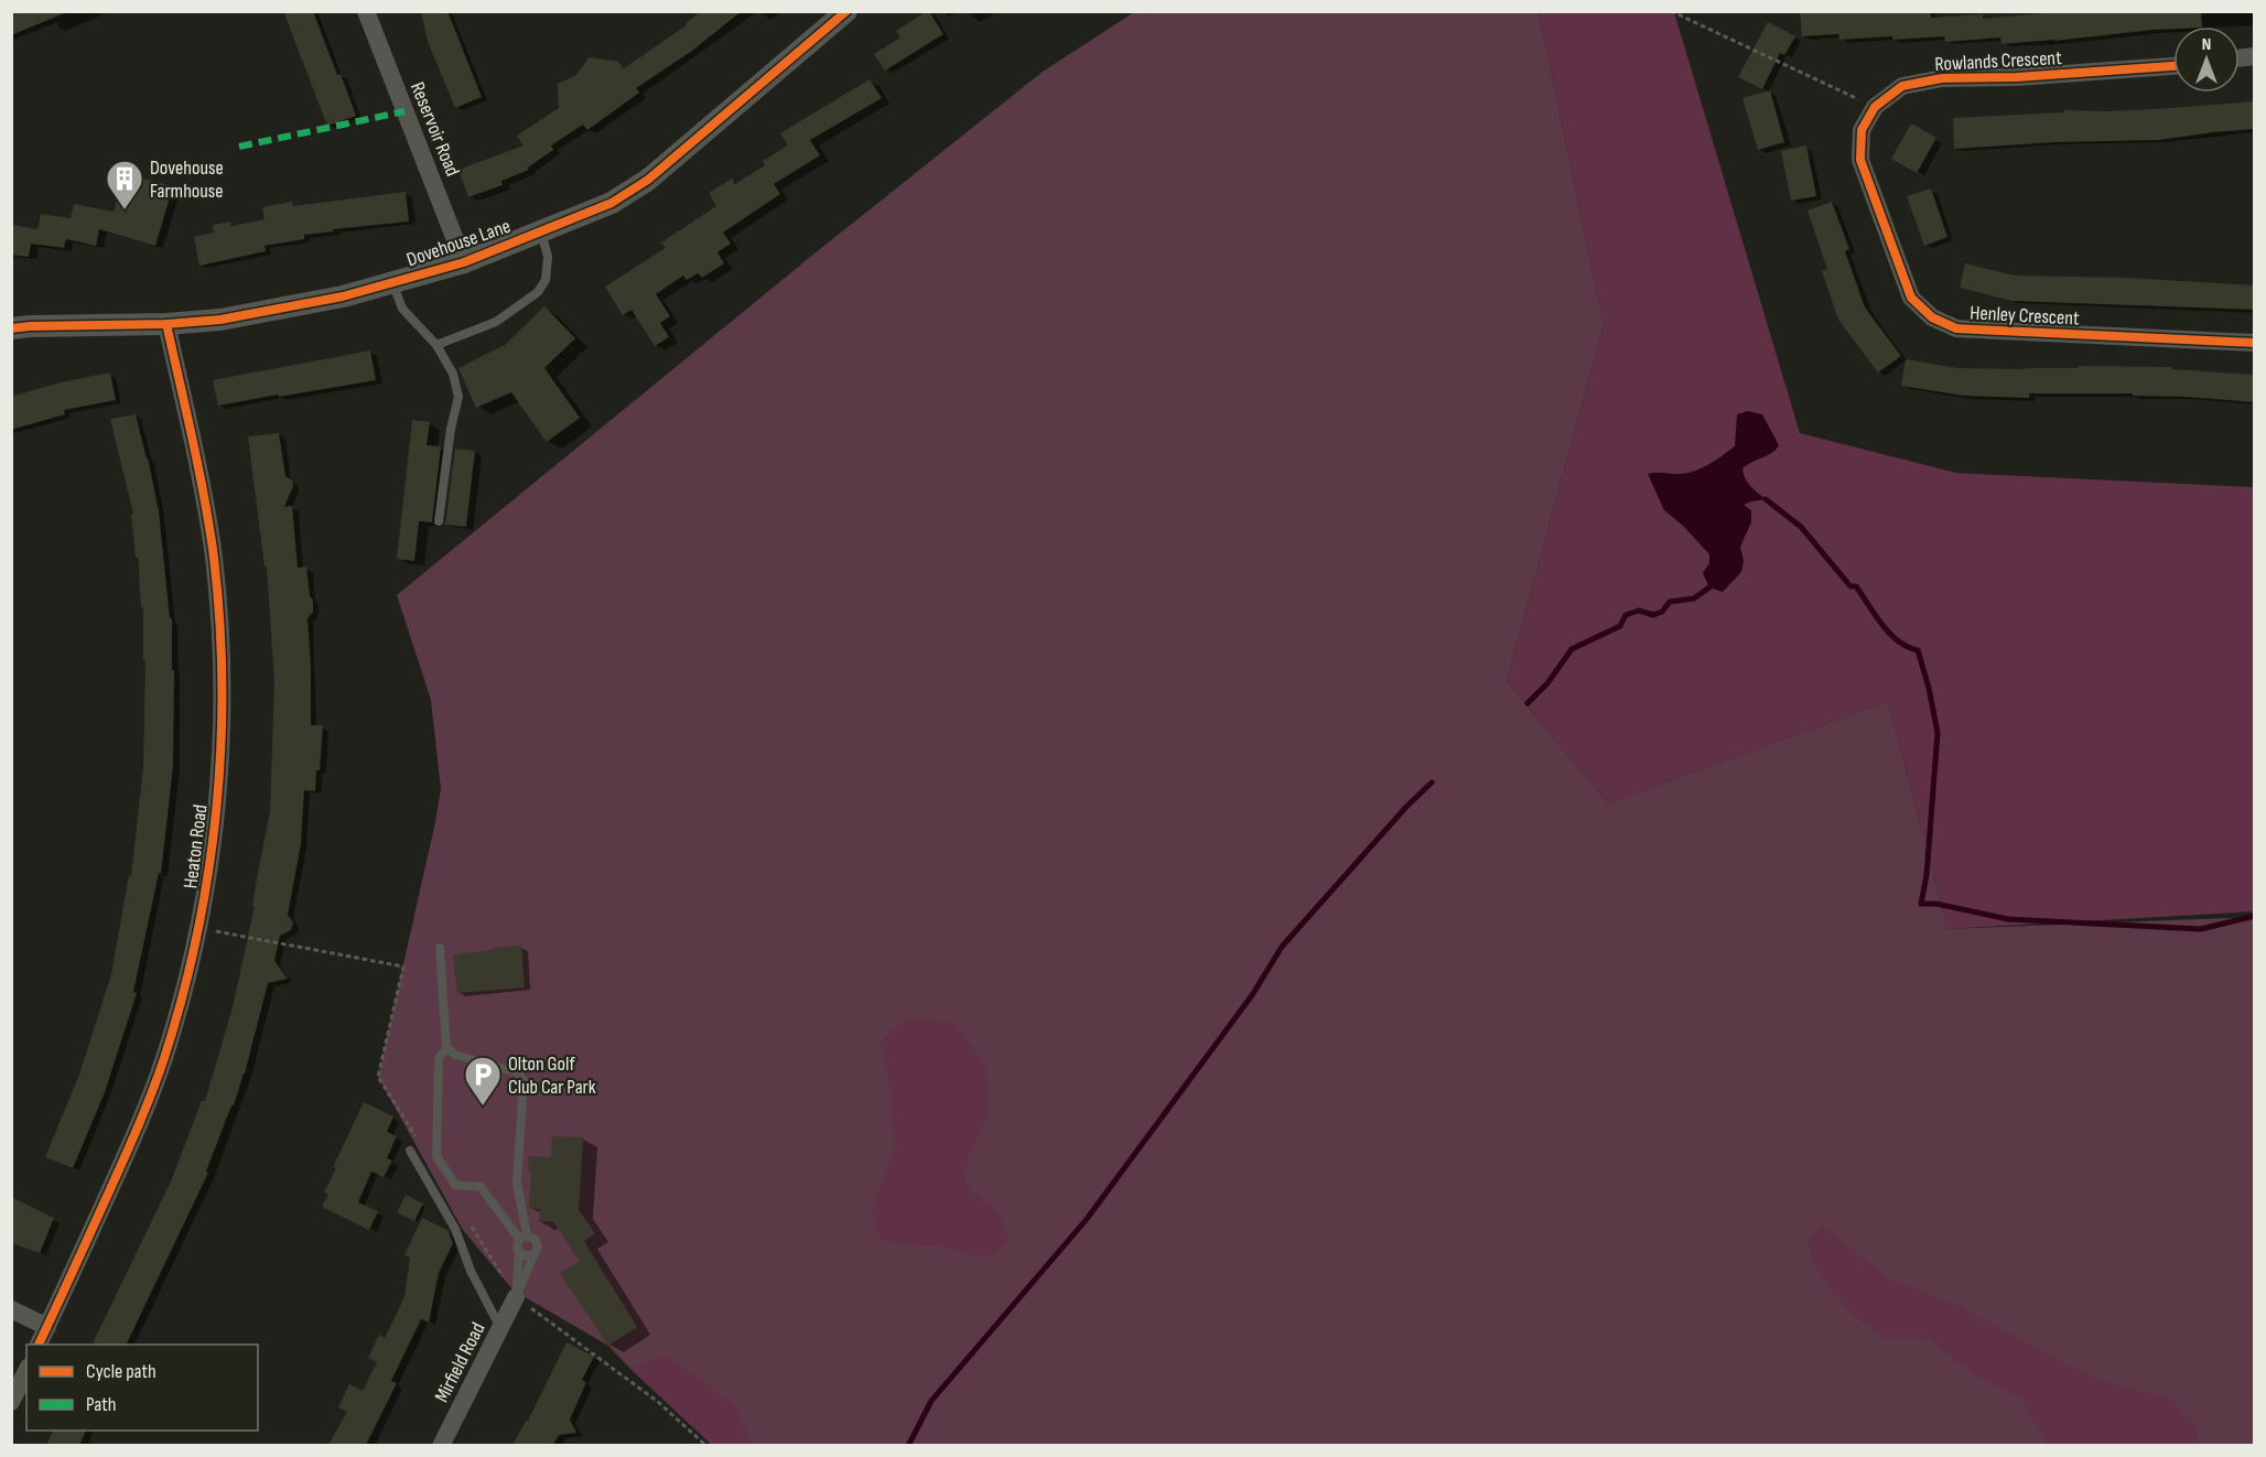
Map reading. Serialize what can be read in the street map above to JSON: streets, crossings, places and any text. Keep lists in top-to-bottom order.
{
  "streets": {
    "street": [
      "Rowlands Crescent",
      "Reservoir Road",
      "Dovehouse Lane",
      "Henley Crescent",
      "Heaton Road",
      "Mirfield Road"
    ]
  },
  "crossings": [
    ["Rowlands Crescent", "Henley Crescent"],
    ["Reservoir Road", "Dovehouse Lane"],
    ["Dovehouse Lane", "Heaton Road"]
  ],
  "places": {
    "building": ["Dovehouse Farmhouse"],
    "parking": ["Olton Golf Club Car Park"]
  },
  "legend": ["Cycle path", "Path"],
  "north": "top"
}
